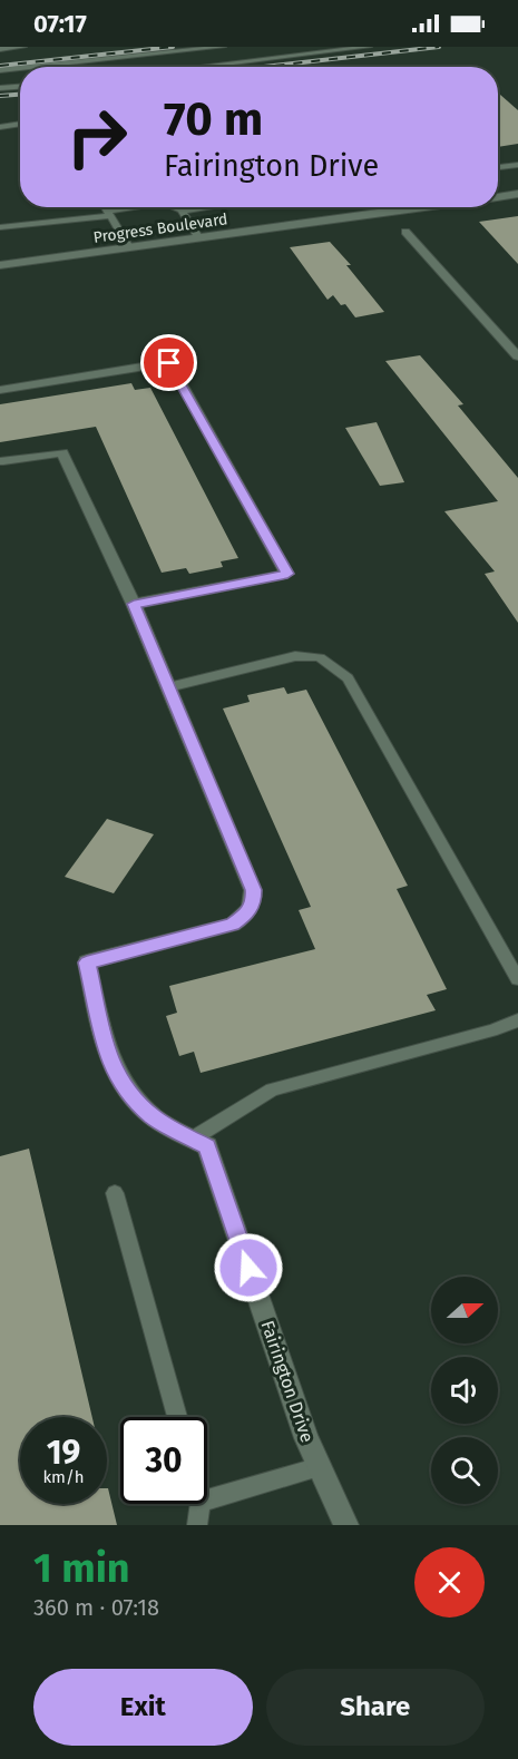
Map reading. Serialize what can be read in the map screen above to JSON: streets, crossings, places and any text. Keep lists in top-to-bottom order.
{
  "streets": {
    "street": ["Progress Boulevard", "Fairington Drive"]
  },
  "north": "right",
  "page": {
    "status": "07:17",
    "turn": ["70 m", "Fairington Drive"],
    "speed": "19 km/h",
    "limit": "30",
    "heading": ["1 min", "360 m · 07:18"],
    "buttons": ["Exit", "Share"]
  }
}
